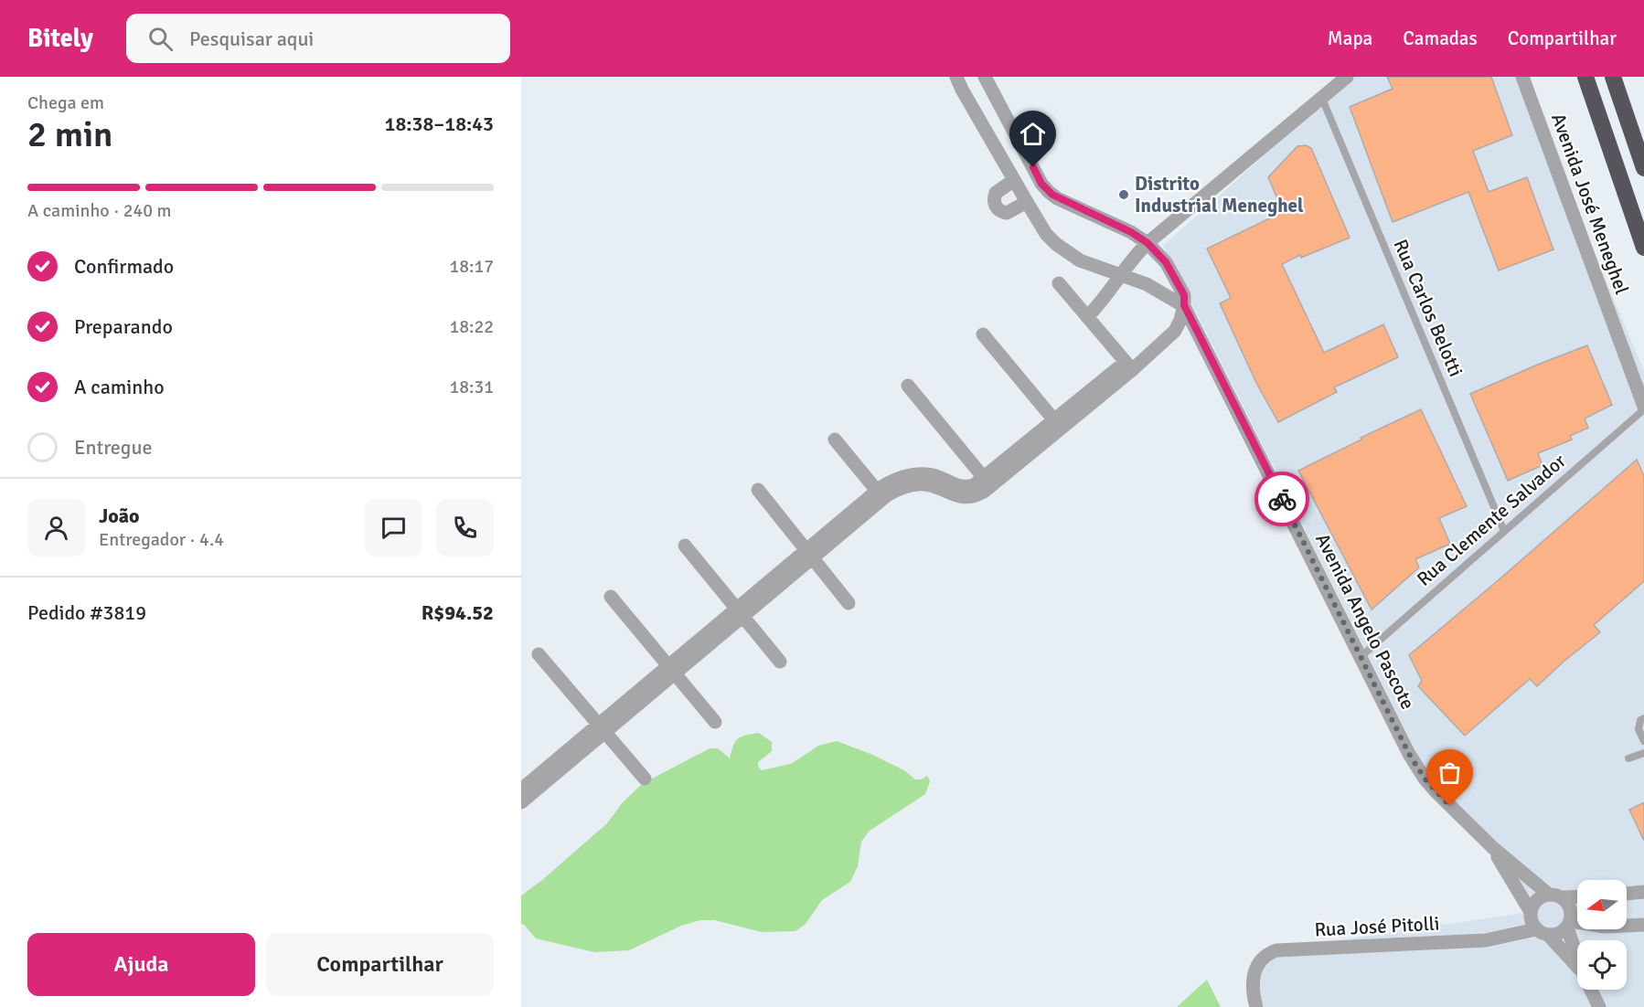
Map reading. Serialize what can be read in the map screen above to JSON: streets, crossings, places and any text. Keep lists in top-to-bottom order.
{
  "streets": {
    "street": ["Avenida José Meneghel", "Avenida Angelo Pascote", "Rua José Pitolli"],
    "lane": ["Rua Carlos Belotti", "Rua Clemente Salvador"]
  },
  "crossings": [
    ["Avenida José Meneghel", "Rua Clemente Salvador"],
    ["Rua Carlos Belotti", "Rua Clemente Salvador"],
    ["Rua Clemente Salvador", "Avenida Angelo Pascote"],
    ["Avenida Angelo Pascote", "Rua José Pitolli"]
  ],
  "places": ["Distrito Industrial Meneghel"],
  "north": "left",
  "page": {
    "header": "Bitely",
    "search": "Pesquisar aqui",
    "nav": ["Mapa", "Camadas", "Compartilhar"],
    "heading": ["2 min", "Chega em", "18:38–18:43"],
    "panel": [
      "João",
      "Entregador · 4.4",
      "Pedido #3819",
      "R$94.52"
    ],
    "bar": "A caminho · 240 m",
    "list": [
      ["Confirmado", "18:17"],
      ["Preparando", "18:22"],
      ["A caminho", "18:31"],
      "Entregue"
    ],
    "buttons": ["Ajuda", "Compartilhar"]
  }
}
